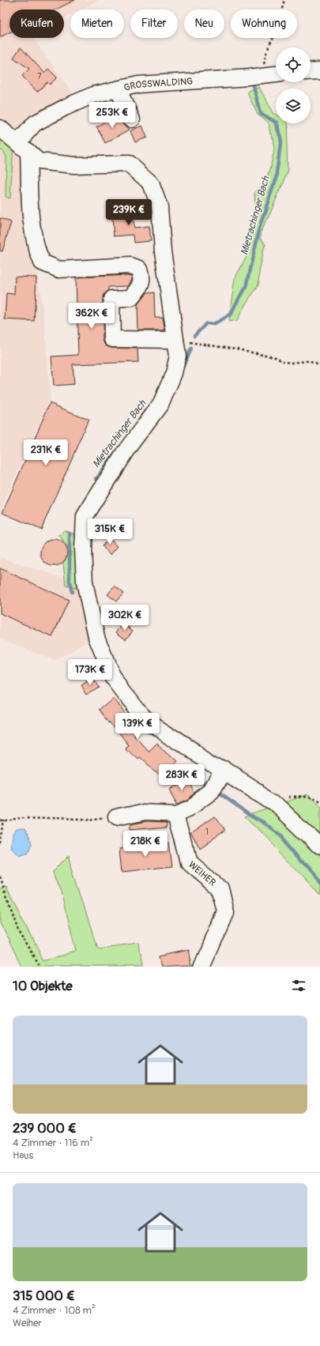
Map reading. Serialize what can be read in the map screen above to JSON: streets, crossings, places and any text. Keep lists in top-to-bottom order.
{
  "streets": {
    "street": ["GROSSWALDING", "WEIHER"]
  },
  "water": ["Mietrachinger Bach"],
  "house_numbers": ["7", "1"],
  "page": {
    "chip": [
      "Kaufen",
      "Mieten",
      "Filter",
      "Neu",
      "Wohnung"
    ],
    "price": [
      "253K €",
      "239K €",
      "362K €",
      "231K €",
      "315K €",
      "302K €",
      "173K €",
      "139K €",
      "283K €",
      "218K €"
    ],
    "heading": "10 Objekte",
    "list": [
      {
        "name": "239 000 €",
        "note": "4 Zimmer · 116 m² · Haus"
      },
      {
        "name": "315 000 €",
        "note": "4 Zimmer · 108 m² · Weiher"
      }
    ]
  }
}
